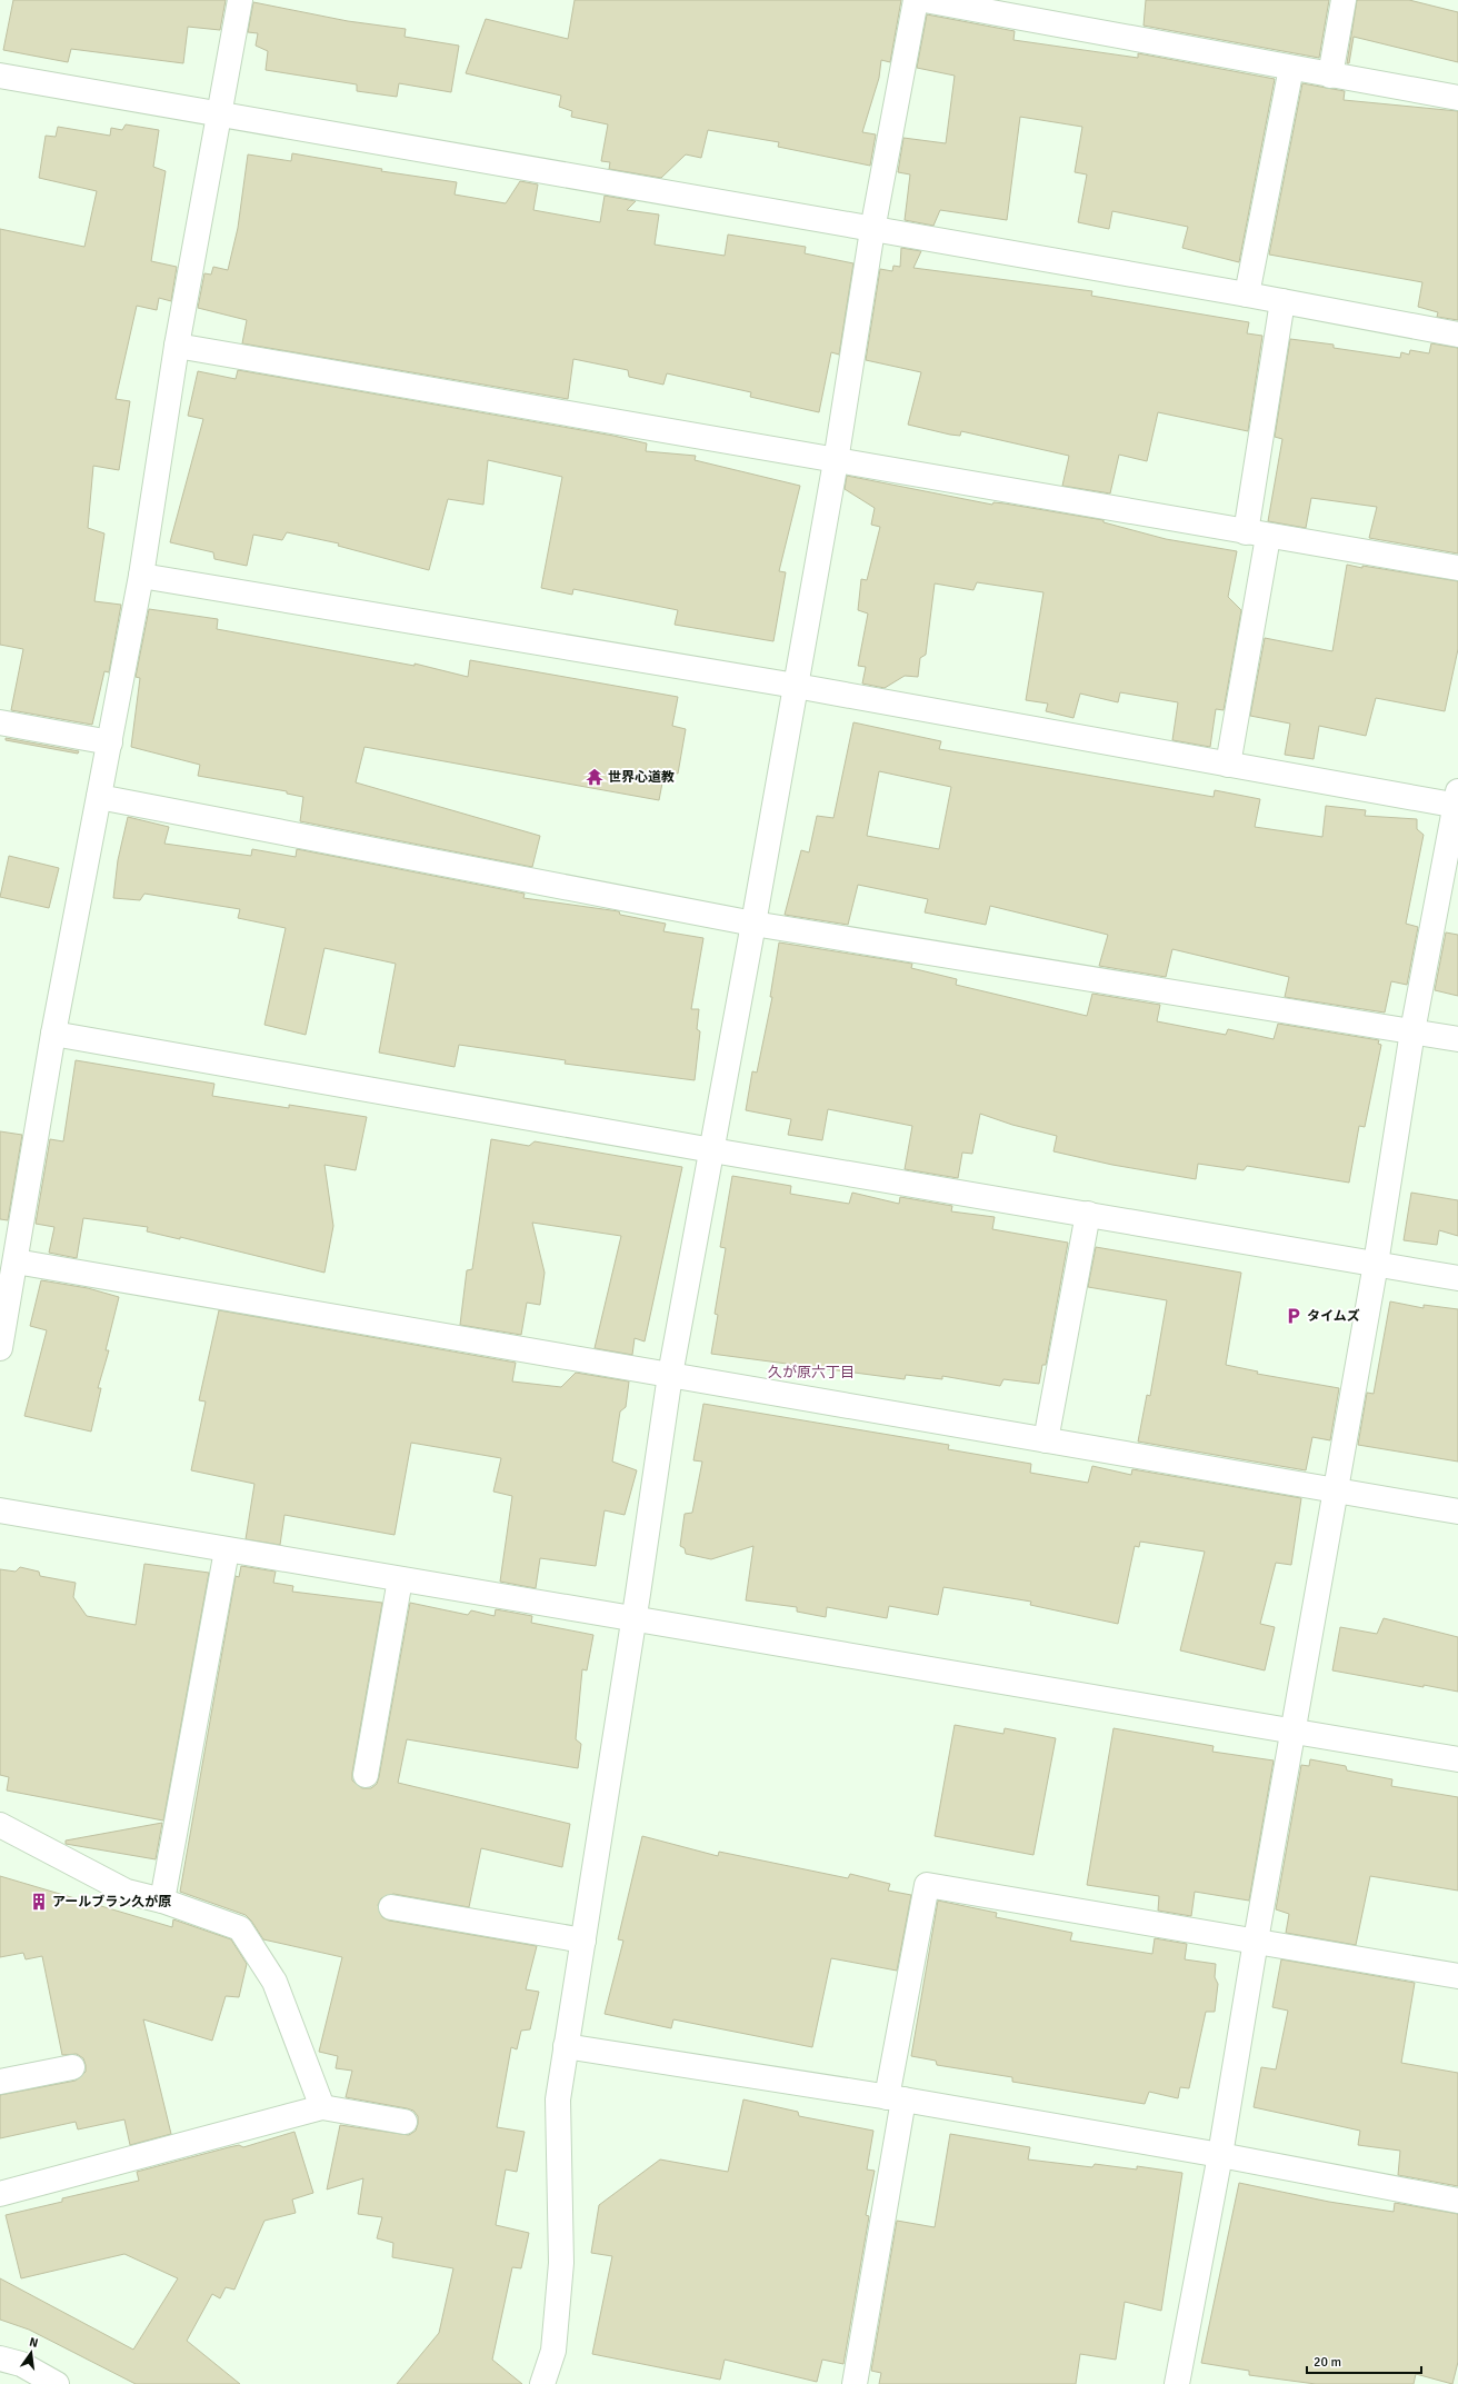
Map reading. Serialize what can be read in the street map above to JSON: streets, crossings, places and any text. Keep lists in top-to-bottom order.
{
  "districts": ["久が原六丁目"],
  "places": {
    "temple": ["世界心道教"],
    "parking": ["タイムズ"],
    "building": ["アールブラン久が原"]
  },
  "scale_bar": "20 m",
  "north": "top"
}
